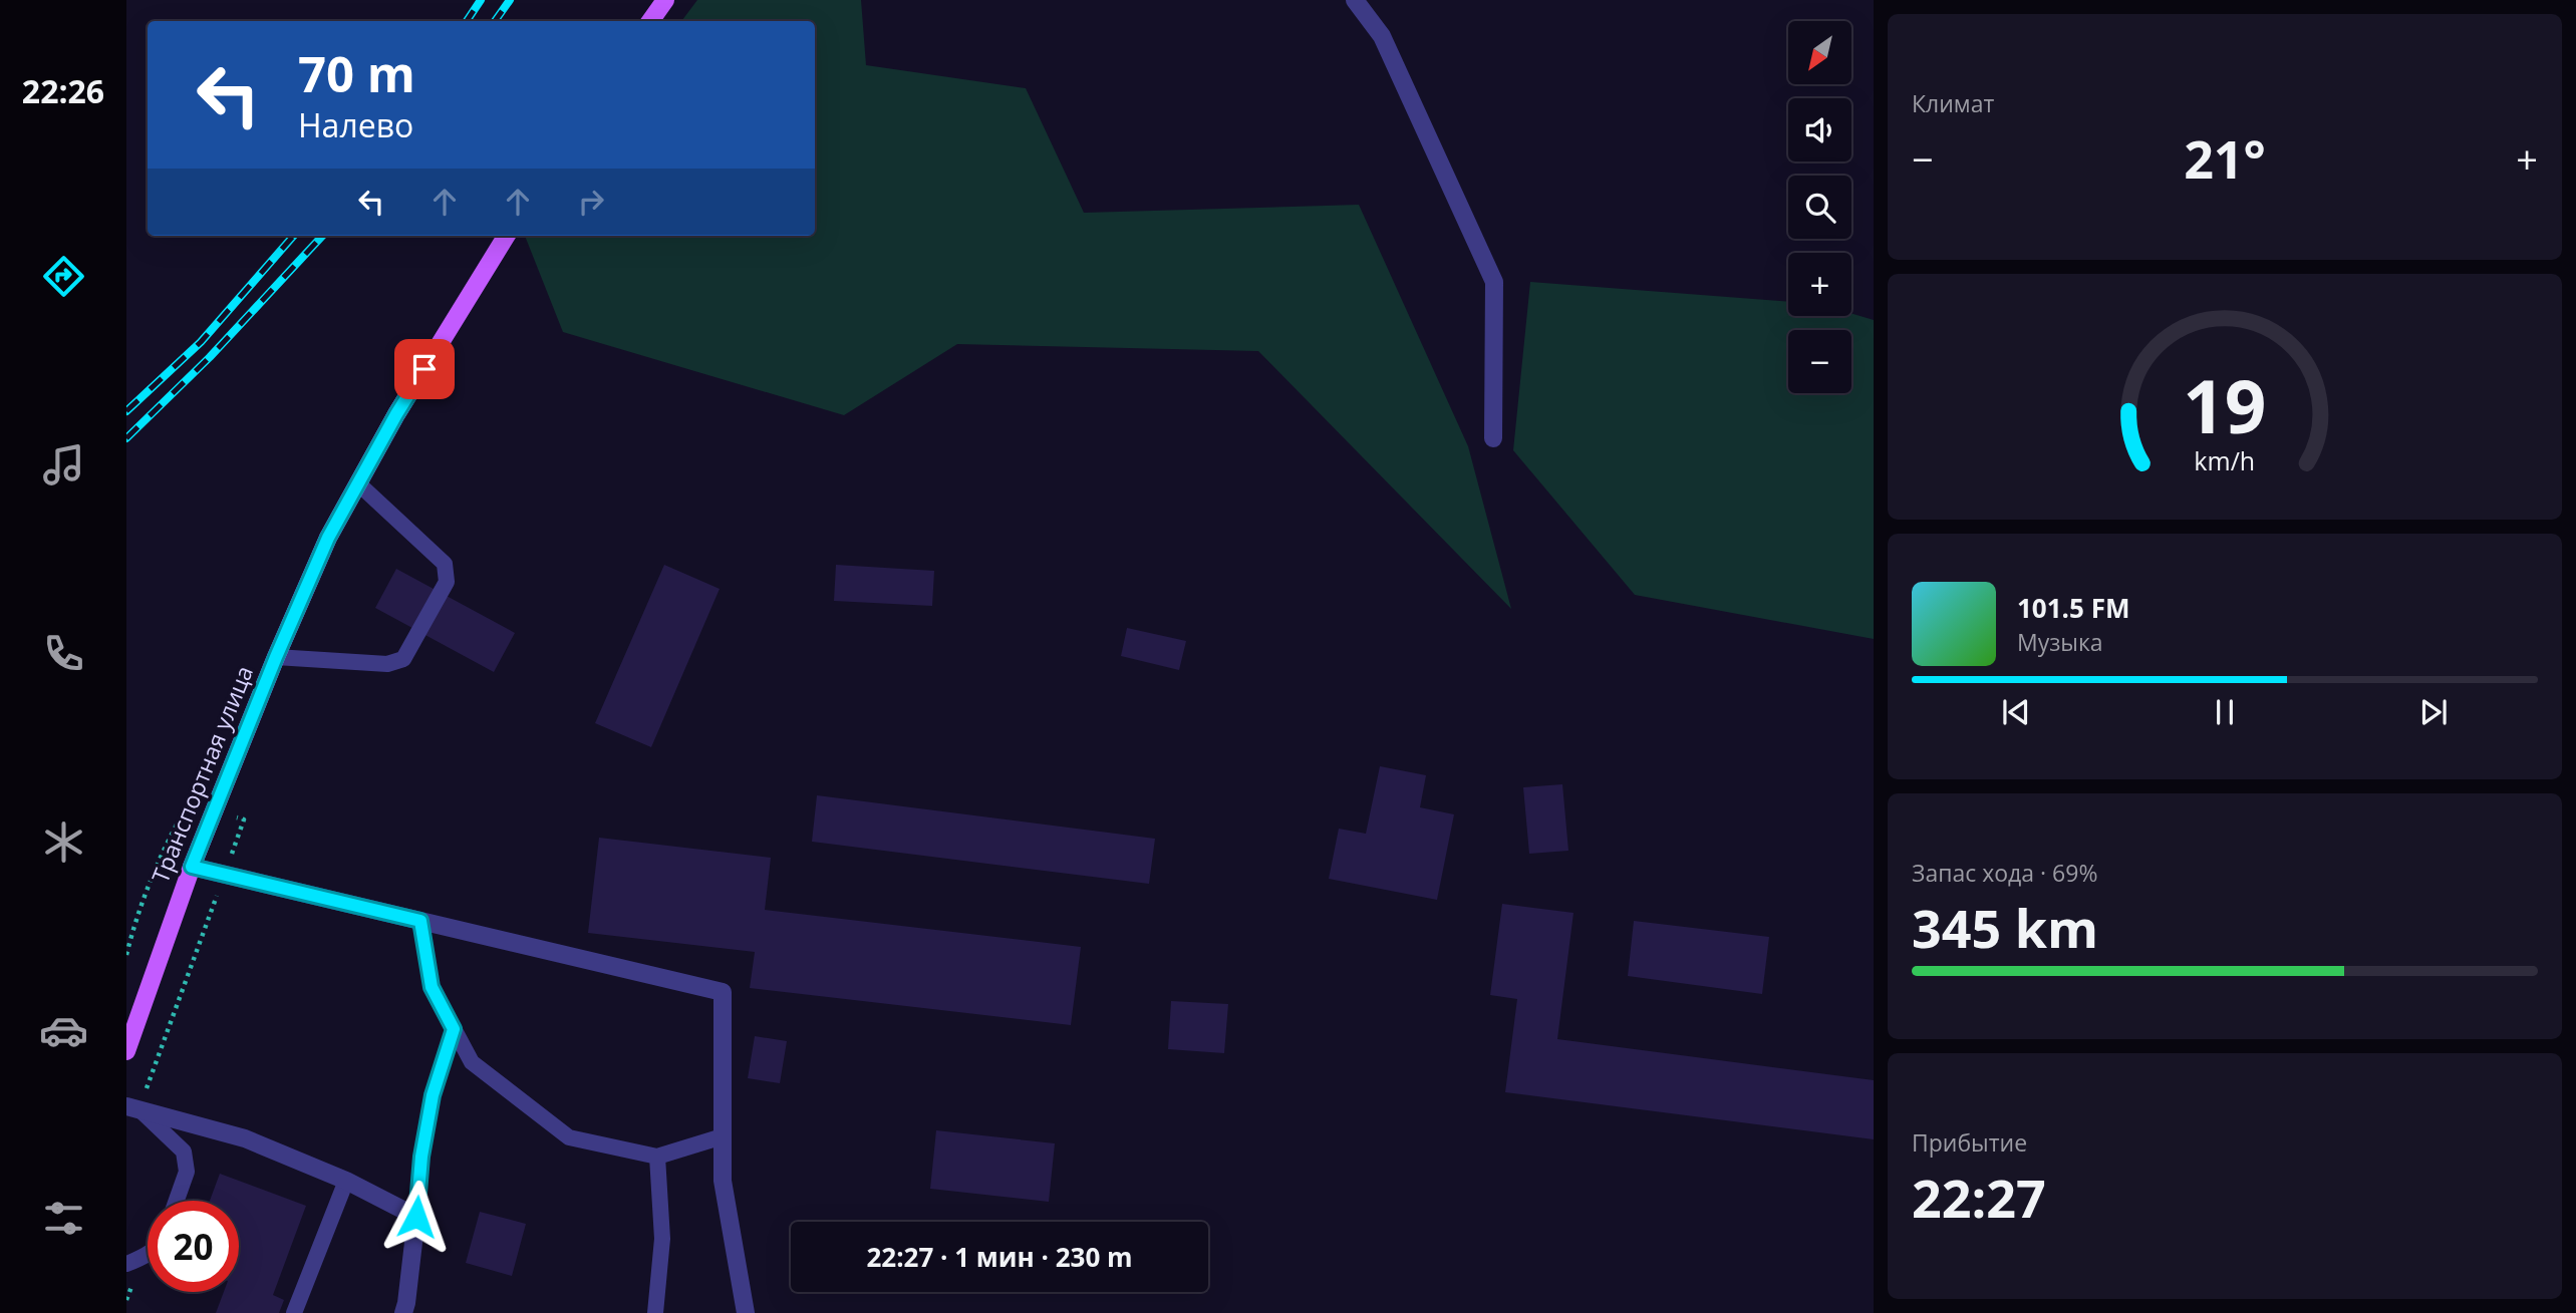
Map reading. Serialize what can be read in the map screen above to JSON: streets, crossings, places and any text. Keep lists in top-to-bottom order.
{
  "streets": {
    "main road": ["Транспортная улица"]
  },
  "north": "bottom left",
  "page": {
    "tabs": "22:26",
    "tile": [
      "Климат",
      ["Запас хода · 69%", "345 km"],
      ["Прибытие", "22:27"]
    ],
    "map_buttons": ["+", "−"],
    "turn": ["70 m", "Налево"],
    "heat": ["−", "21°", "+"],
    "song": ["101.5 FM", "Музыка"],
    "limit": "20",
    "trip": "22:27 · 1 мин · 230 m",
    "gauge": ["19", "km/h"]
  }
}
